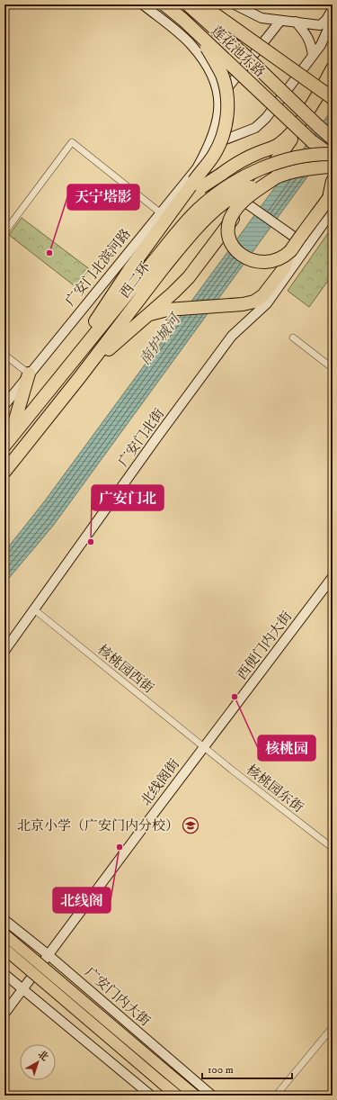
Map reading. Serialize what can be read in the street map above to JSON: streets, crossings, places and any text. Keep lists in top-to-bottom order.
{
  "streets": {
    "highway": ["莲花池东路", "西二环"],
    "main road": ["广安门内大街"],
    "street": [
      "广安门北滨河路",
      "广安门北街",
      "西便门内大街",
      "核桃园西街",
      "北线阁街",
      "核桃园东街"
    ]
  },
  "crossings": [
    ["广安门北街", "核桃园西街"],
    ["西便门内大街", "核桃园西街"],
    ["西便门内大街", "北线阁街"],
    ["西便门内大街", "核桃园东街"],
    ["核桃园西街", "北线阁街"],
    ["核桃园西街", "核桃园东街"],
    ["北线阁街", "核桃园东街"],
    ["北线阁街", "广安门内大街"]
  ],
  "water": ["南护城河"],
  "places": {
    "other": [
      "天宁塔影",
      "广安门北",
      "核桃园",
      "北线阁"
    ],
    "school or university": ["北京小学（广安门内分校）"]
  },
  "scale_bar": "100 m",
  "north": "top right"
}
